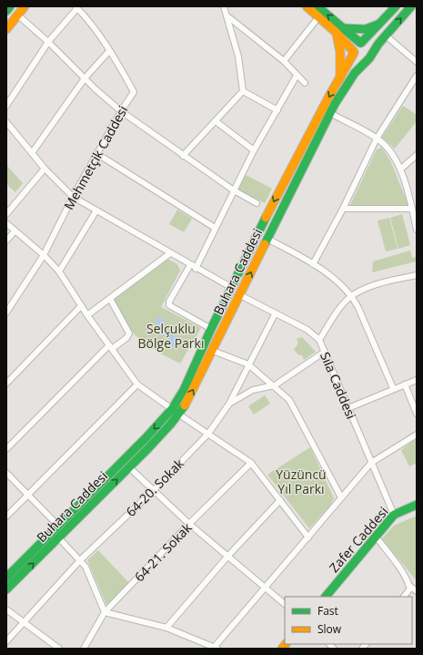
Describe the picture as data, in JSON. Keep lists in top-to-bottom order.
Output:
{
  "streets": {
    "main road": ["Buhara Caddesi", "Zafer Caddesi"],
    "street": [
      "Mehmetçik Caddesi",
      "Sıla Caddesi",
      "64-20. Sokak",
      "64-21. Sokak"
    ]
  },
  "crossings": [
    ["Buhara Caddesi", "Sıla Caddesi"],
    ["Sıla Caddesi", "64-20. Sokak"],
    ["Sıla Caddesi", "Zafer Caddesi"]
  ],
  "parks": ["Selçuklu Bölge Parkı", "Yüzüncü Yıl Parkı"],
  "legend": ["Fast", "Slow"]
}
